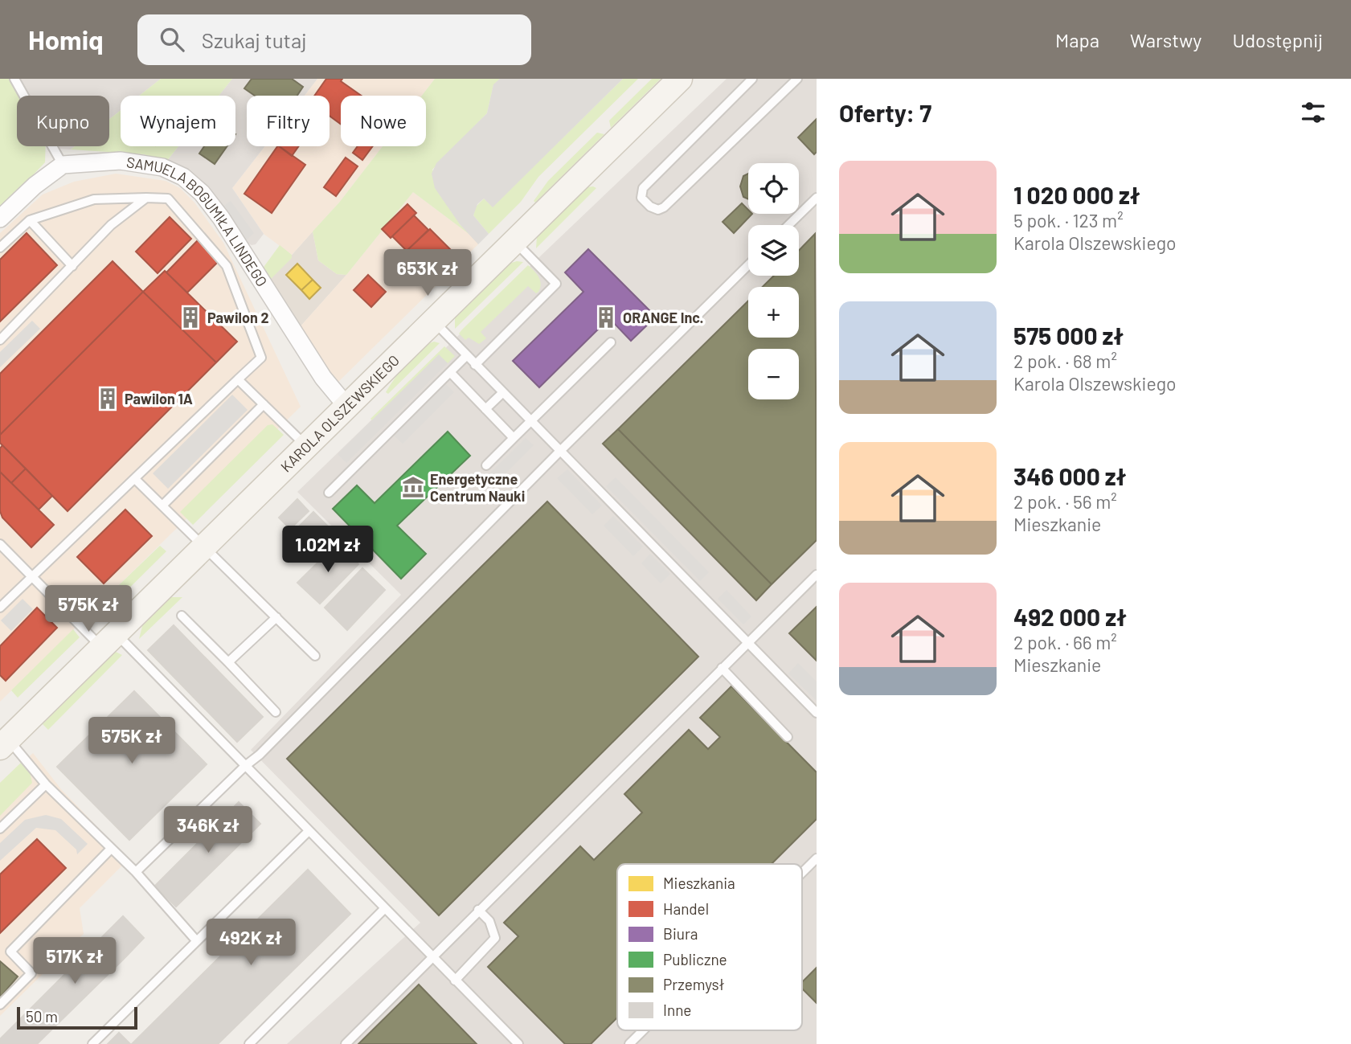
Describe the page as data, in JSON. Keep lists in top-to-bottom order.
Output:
{
  "streets": {
    "street": ["SAMUELA BOGUMIŁA LINDEGO", "KAROLA OLSZEWSKIEGO"]
  },
  "crossings": [
    ["SAMUELA BOGUMIŁA LINDEGO", "KAROLA OLSZEWSKIEGO"]
  ],
  "places": {
    "building": ["Pawilon 2", "ORANGE Inc.", "Pawilon 1A"],
    "museum": ["Energetyczne Centrum Nauki"]
  },
  "legend": [
    "Mieszkania",
    "Handel",
    "Biura",
    "Publiczne",
    "Przemysł",
    "Inne"
  ],
  "scale_bar": "50 m",
  "page": {
    "header": "Homiq",
    "search": "Szukaj tutaj",
    "nav": ["Mapa", "Warstwy", "Udostępnij"],
    "heading": "Oferty: 7",
    "chip": [
      "Kupno",
      "Wynajem",
      "Filtry",
      "Nowe"
    ],
    "list": [
      {
        "name": "1 020 000 zł",
        "note": "5 pok. · 123 m² · Karola Olszewskiego"
      },
      {
        "name": "575 000 zł",
        "note": "2 pok. · 68 m² · Karola Olszewskiego"
      },
      {
        "name": "346 000 zł",
        "note": "2 pok. · 56 m² · Mieszkanie"
      },
      {
        "name": "492 000 zł",
        "note": "2 pok. · 66 m² · Mieszkanie"
      }
    ],
    "map_buttons": ["+", "−"],
    "price": [
      "653K zł",
      "1.02M zł",
      "575K zł",
      "575K zł",
      "346K zł",
      "492K zł",
      "517K zł"
    ],
    "scale": "50 m"
  }
}
